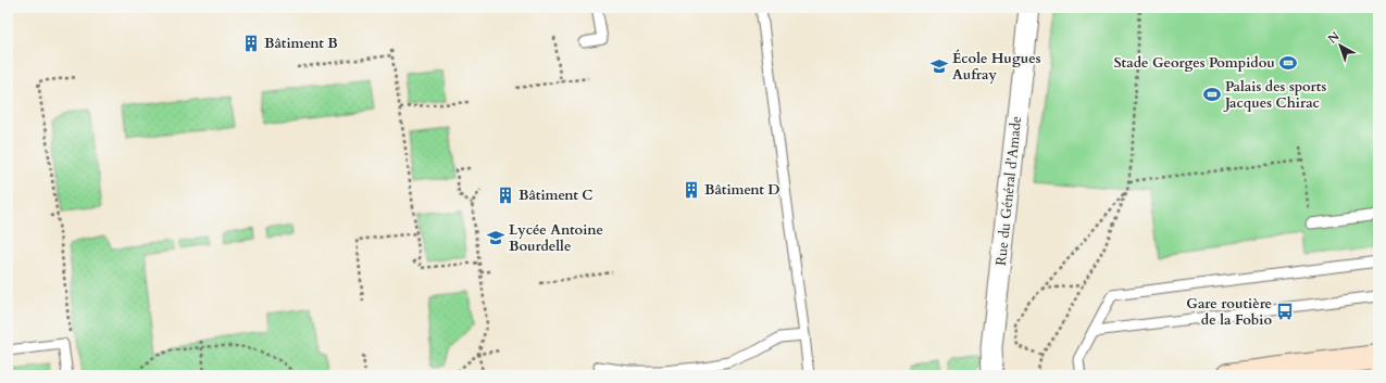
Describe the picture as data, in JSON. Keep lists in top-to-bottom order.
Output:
{
  "streets": {
    "street": ["Rue du Général d'Amade"]
  },
  "places": {
    "building": ["Bâtiment B", "Bâtiment D", "Bâtiment C"],
    "sports": ["Stade Georges Pompidou", "Palais des sports Jacques Chirac"],
    "school or university": ["École Hugues Aufray", "Lycée Antoine Bourdelle"],
    "bus stop": ["Gare routière de la Fobio"]
  },
  "north": "top left"
}
